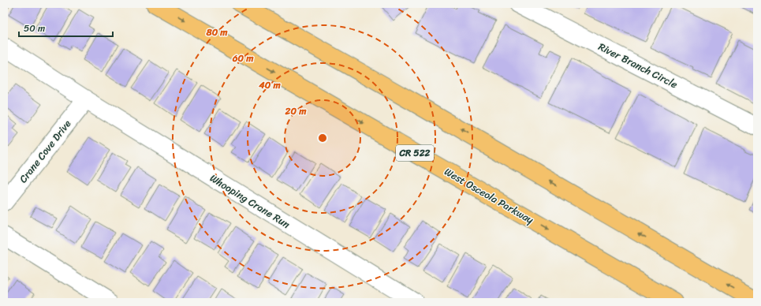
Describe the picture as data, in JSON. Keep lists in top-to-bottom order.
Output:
{
  "streets": {
    "main road": ["CR 522", "West Osceola Parkway"],
    "street": ["River Branch Circle", "Crane Cove Drive", "Whooping Crane Run"]
  },
  "crossings": [
    ["Crane Cove Drive", "Whooping Crane Run"]
  ],
  "scale_bar": "50 m",
  "rings": [
    "80 m",
    "60 m",
    "40 m",
    "20 m"
  ]
}
